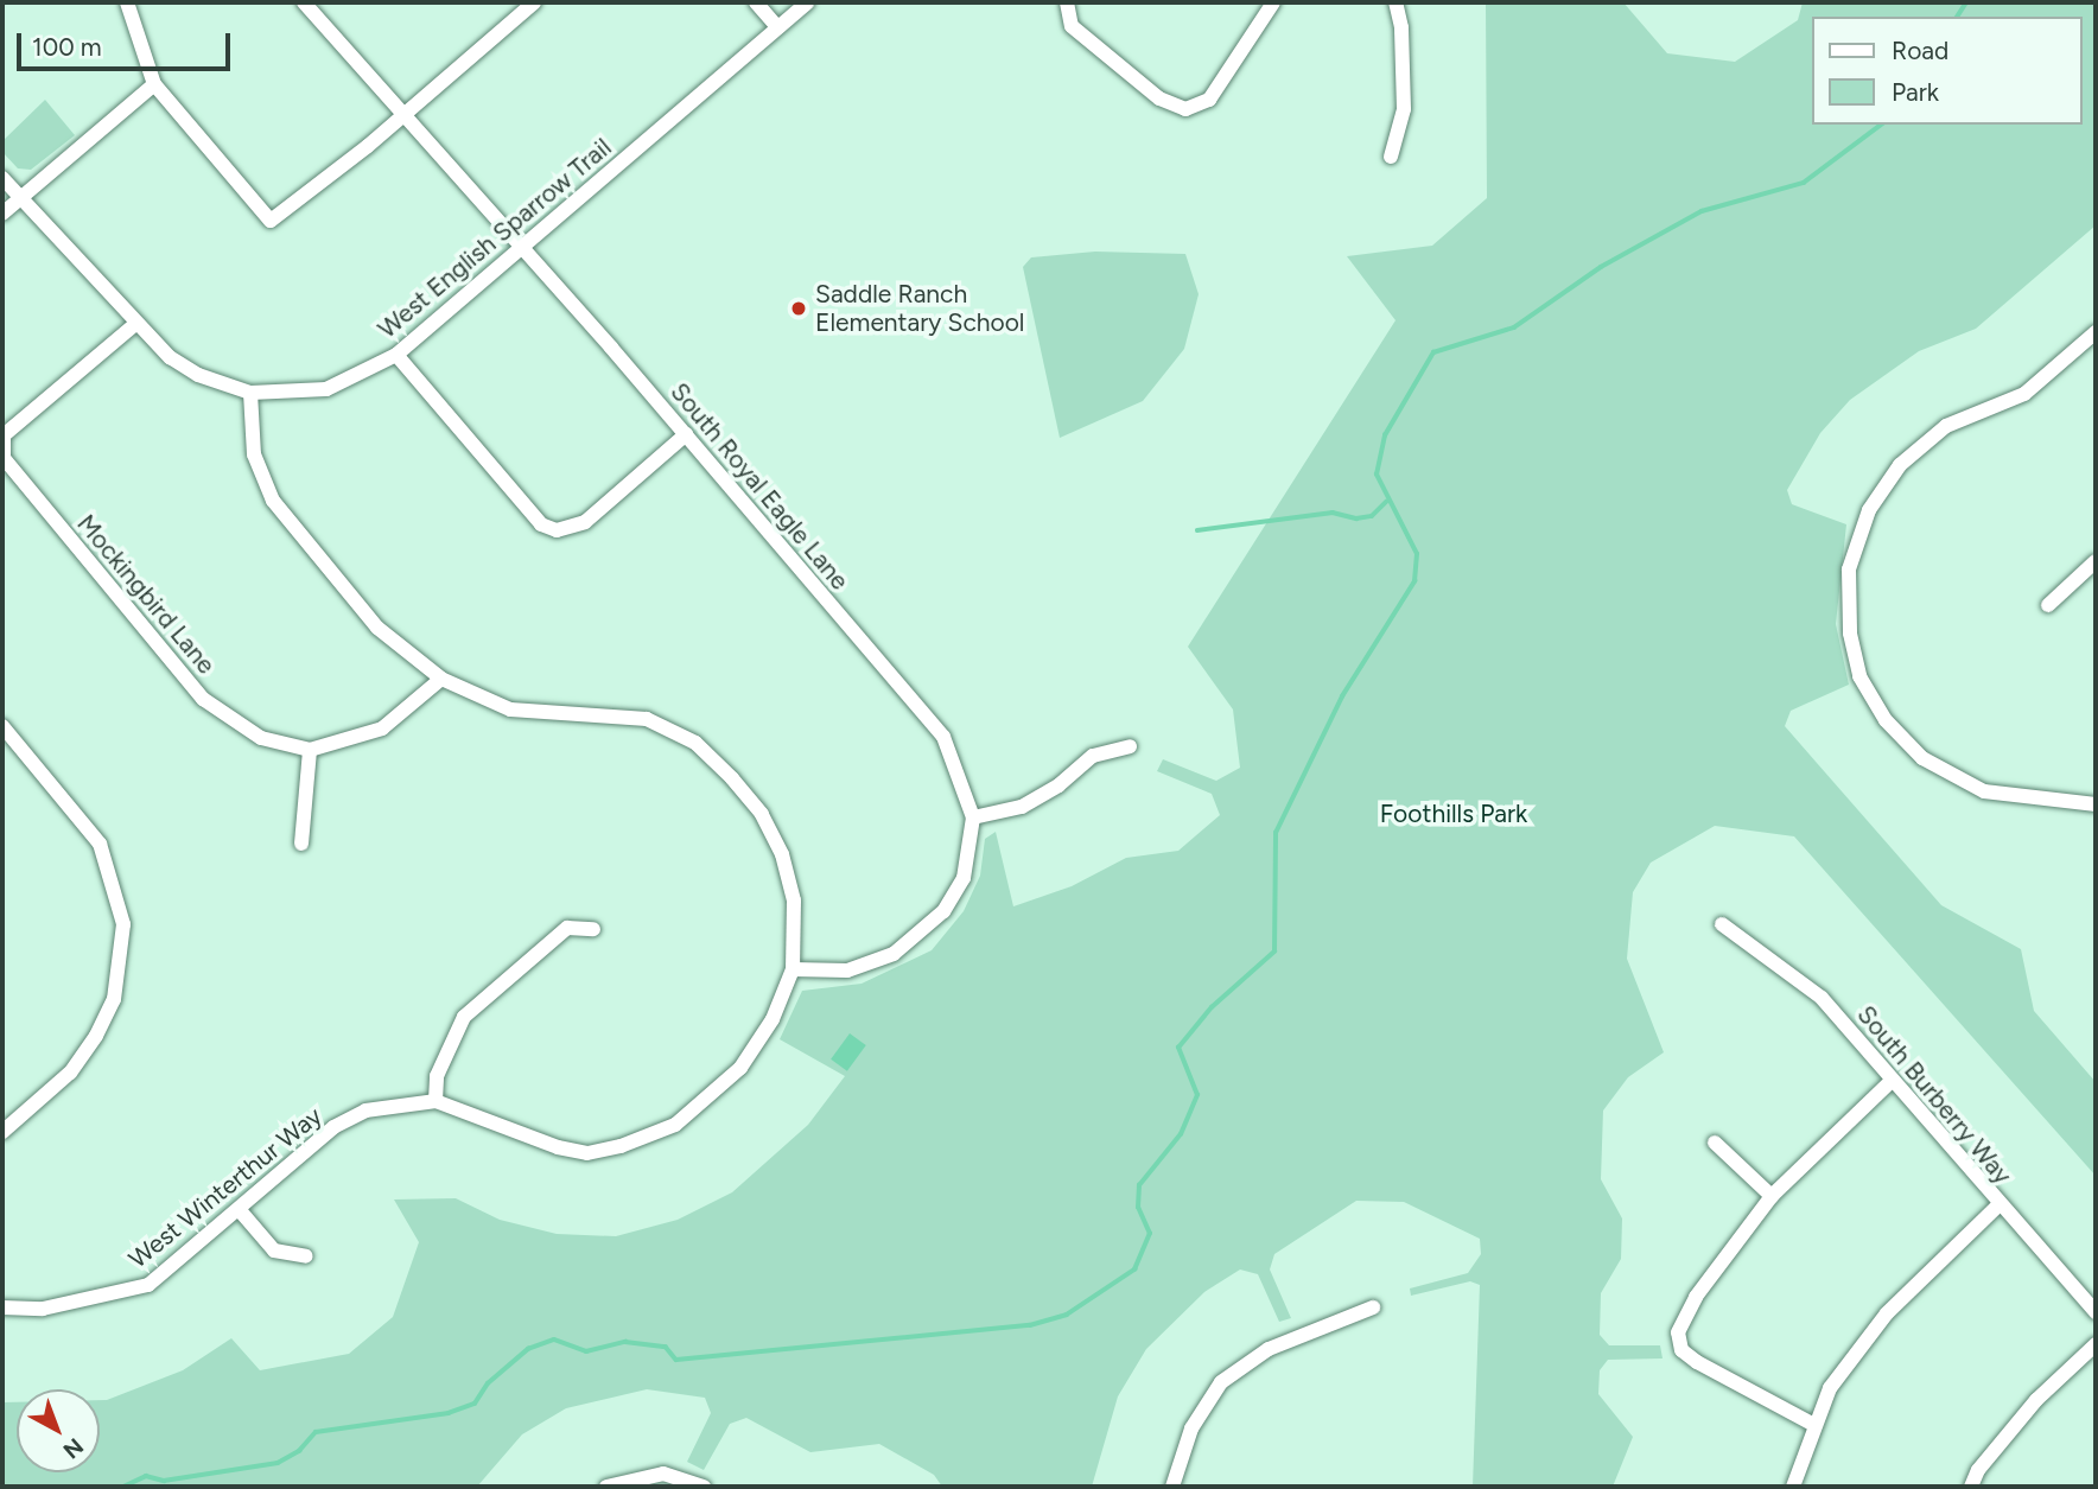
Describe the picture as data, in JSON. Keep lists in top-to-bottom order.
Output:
{
  "streets": {
    "street": [
      "West English Sparrow Trail",
      "South Royal Eagle Lane",
      "Mockingbird Lane",
      "South Burberry Way",
      "West Winterthur Way"
    ]
  },
  "crossings": [
    ["West English Sparrow Trail", "South Royal Eagle Lane"],
    ["West English Sparrow Trail", "Mockingbird Lane"],
    ["West English Sparrow Trail", "West Winterthur Way"],
    ["South Royal Eagle Lane", "West Winterthur Way"]
  ],
  "parks": ["Foothills Park"],
  "places": ["Saddle Ranch Elementary School"],
  "legend": ["Road", "Park"],
  "scale_bar": "100 m",
  "north": "bottom right"
}
